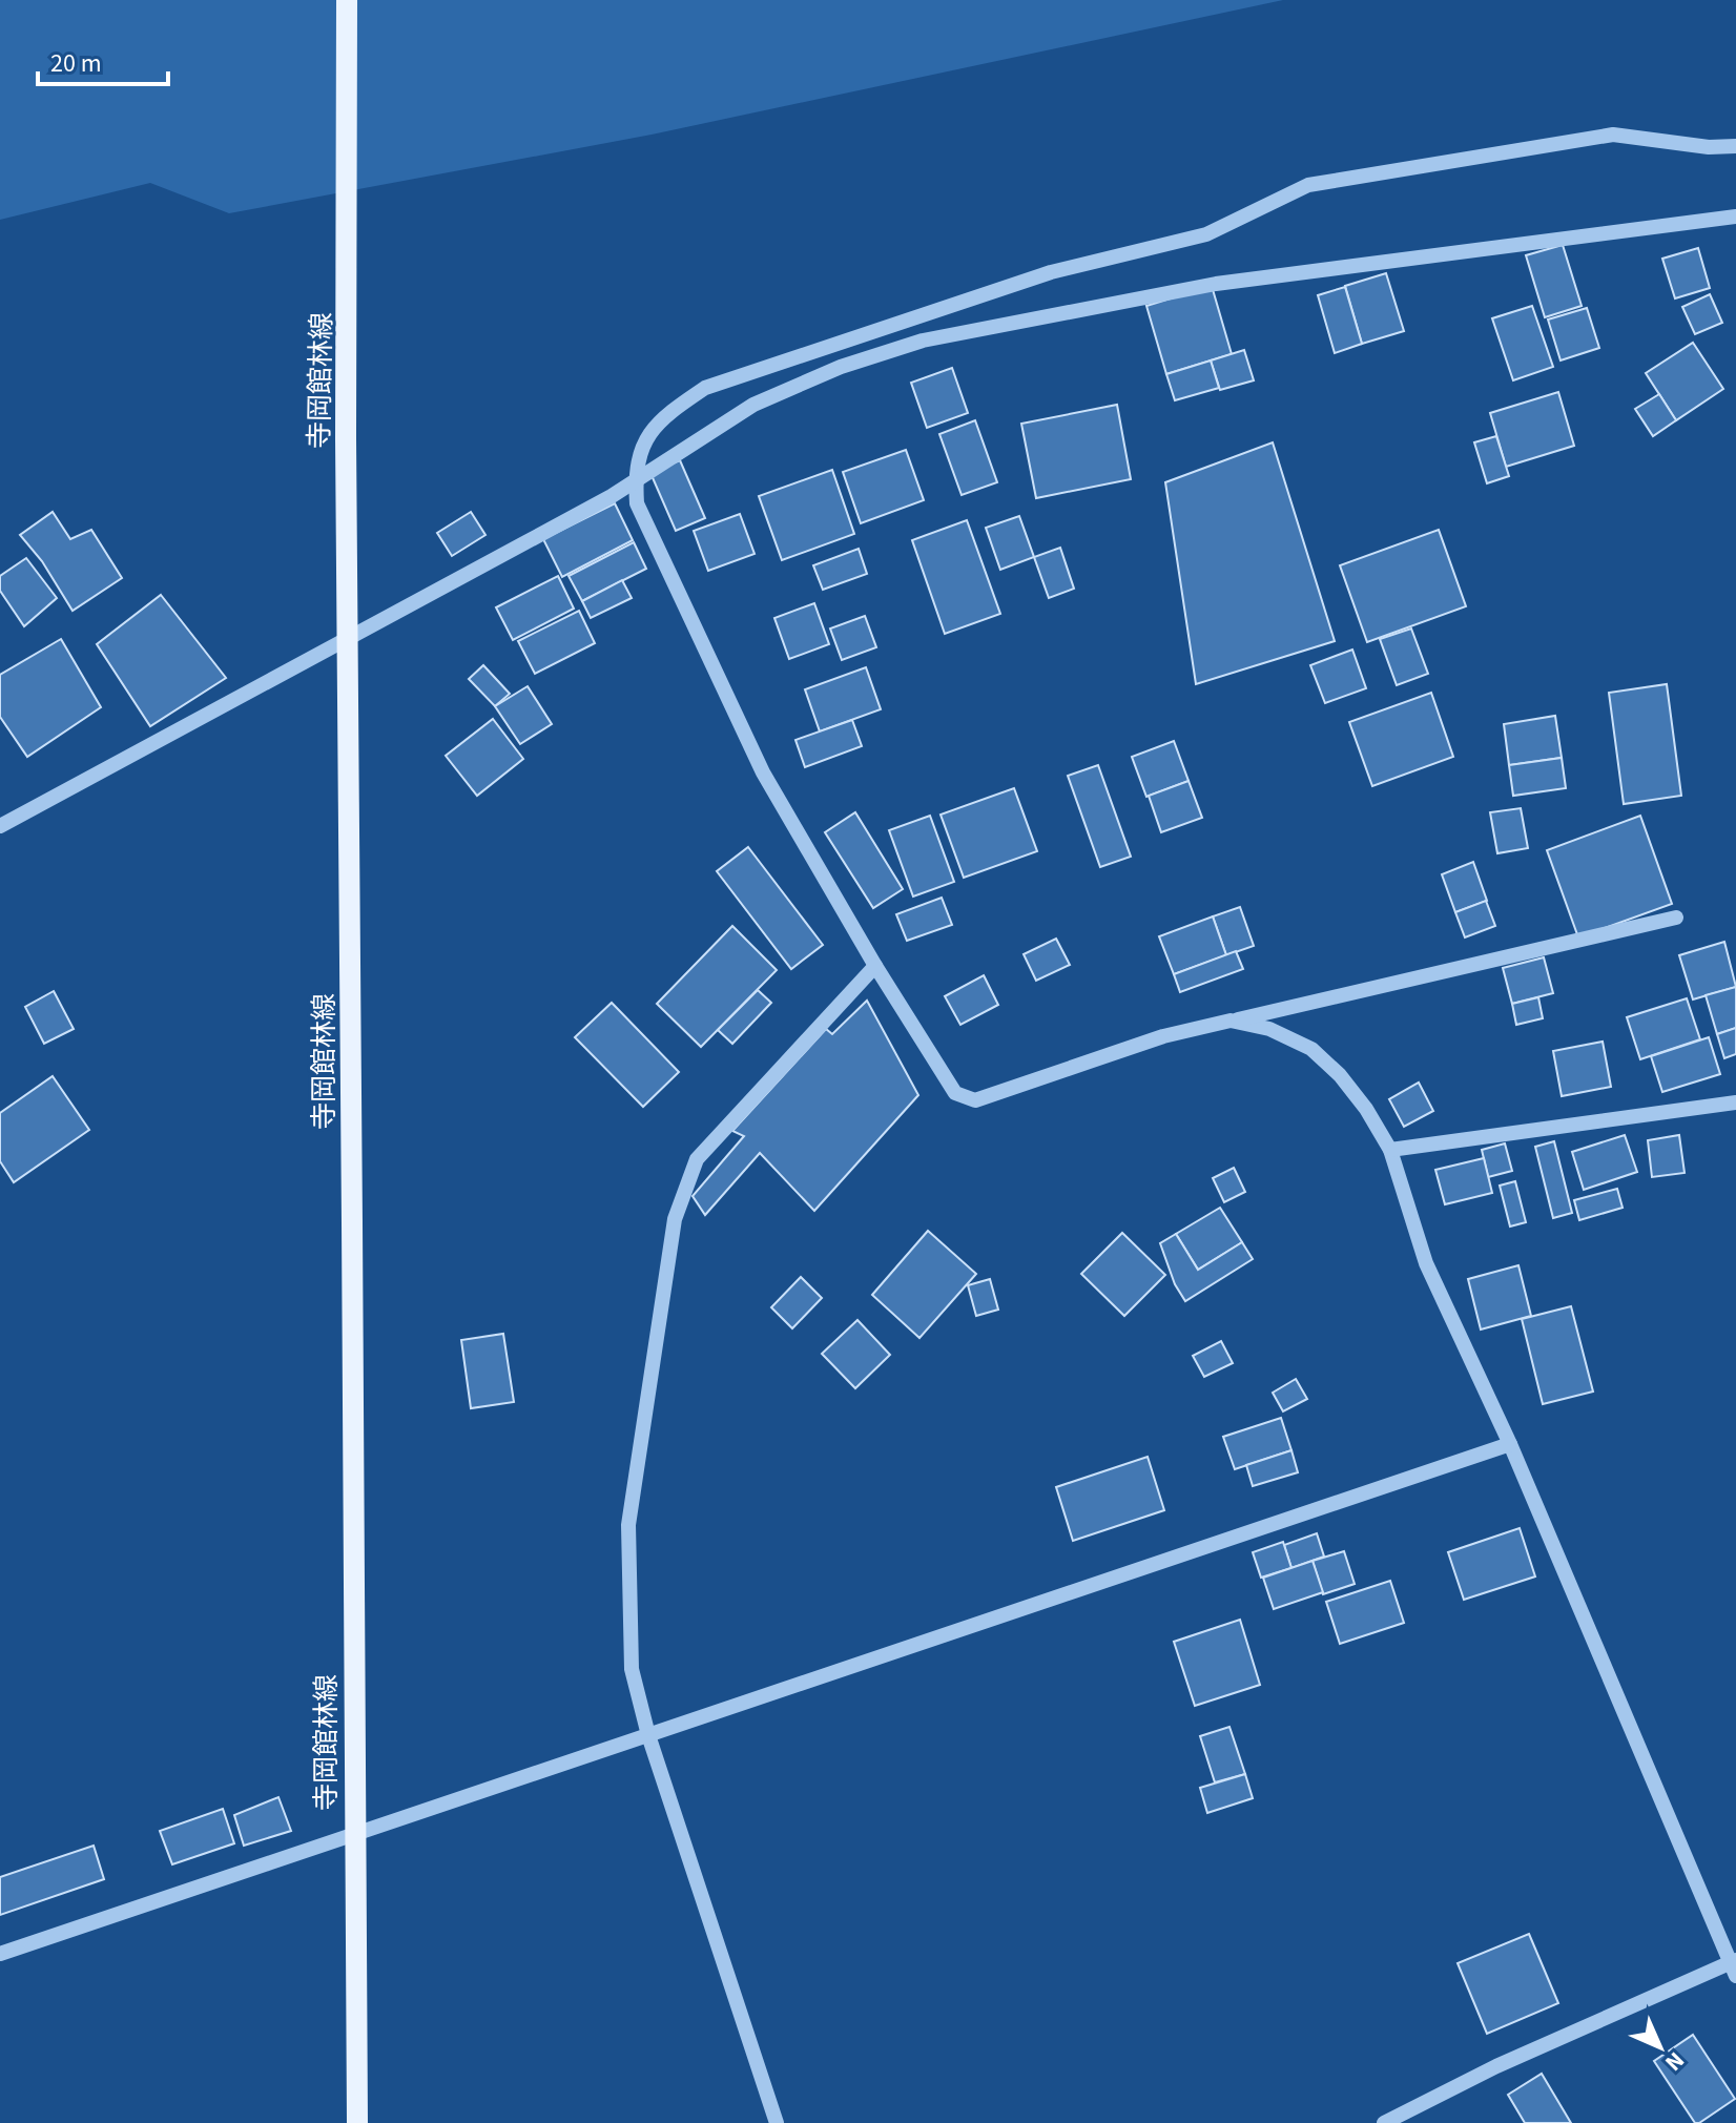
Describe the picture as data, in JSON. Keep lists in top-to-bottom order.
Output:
{
  "streets": {
    "main road": ["寺岡館林線"]
  },
  "scale_bar": "20 m",
  "north": "bottom right"
}
